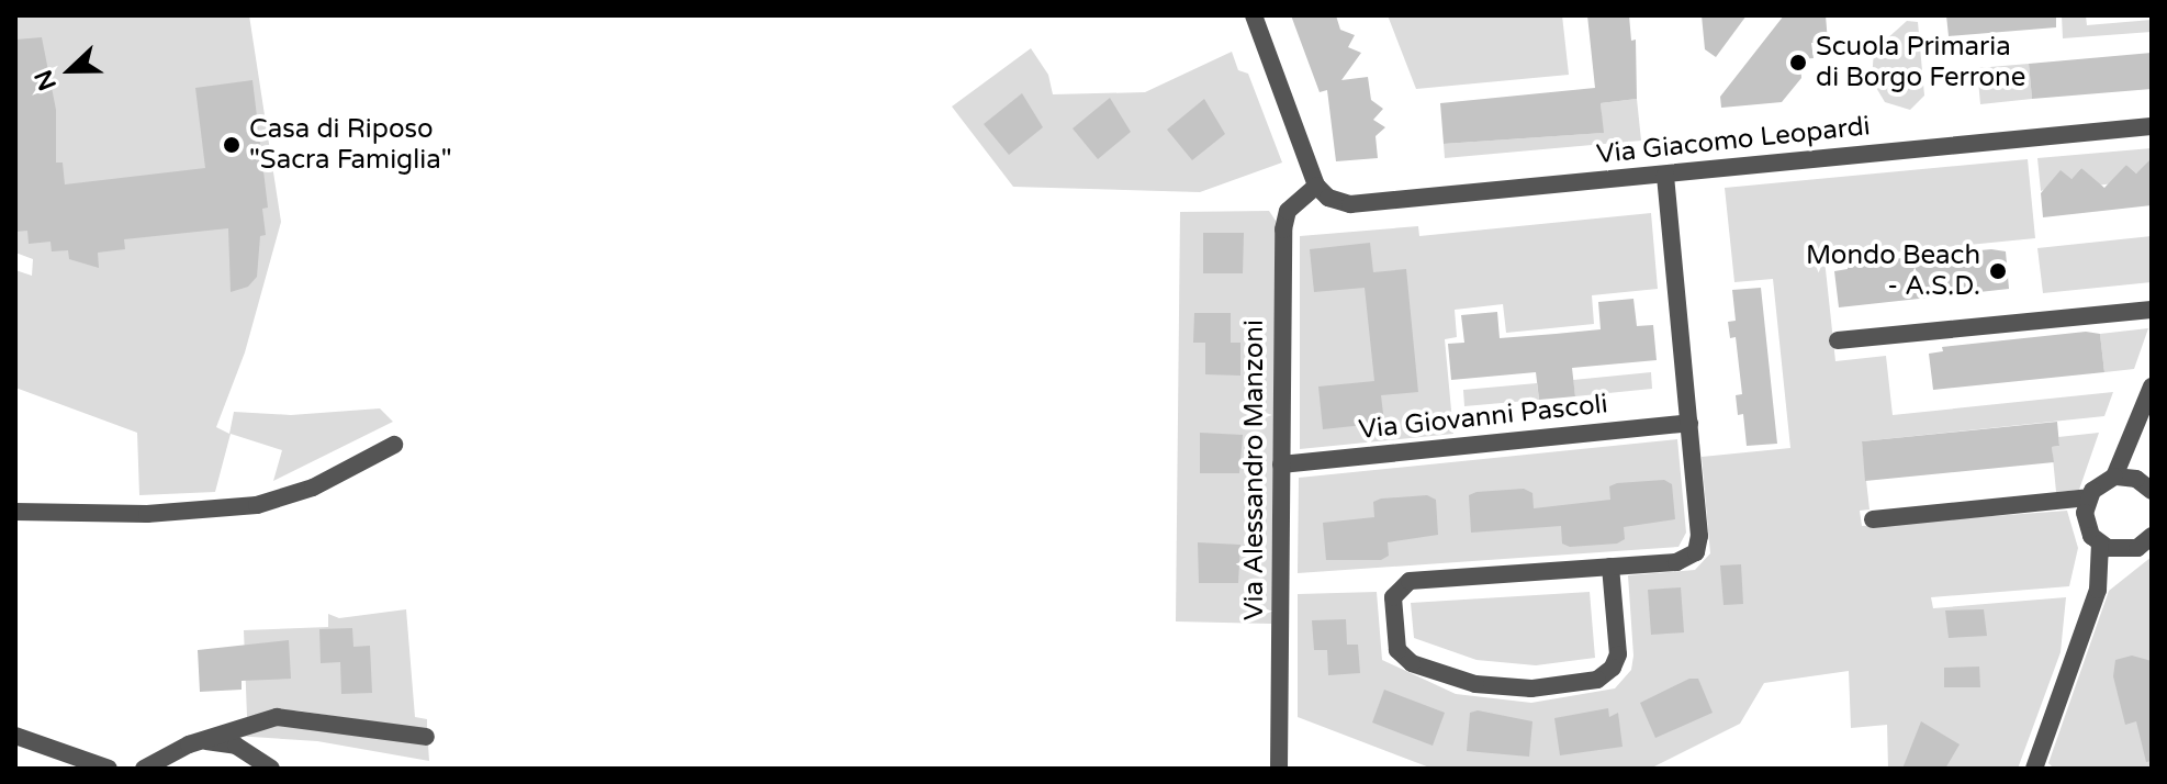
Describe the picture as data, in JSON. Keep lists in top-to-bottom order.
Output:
{
  "streets": {
    "street": ["Via Giacomo Leopardi", "Via Giovanni Pascoli", "Via Alessandro Manzoni"]
  },
  "crossings": [
    ["Via Giacomo Leopardi", "Via Alessandro Manzoni"],
    ["Via Giovanni Pascoli", "Via Alessandro Manzoni"]
  ],
  "places": ["Scuola Primaria di Borgo Ferrone", "Casa di Riposo \"Sacra Famiglia\"", "Mondo Beach - A.S.D."],
  "north": "left"
}
